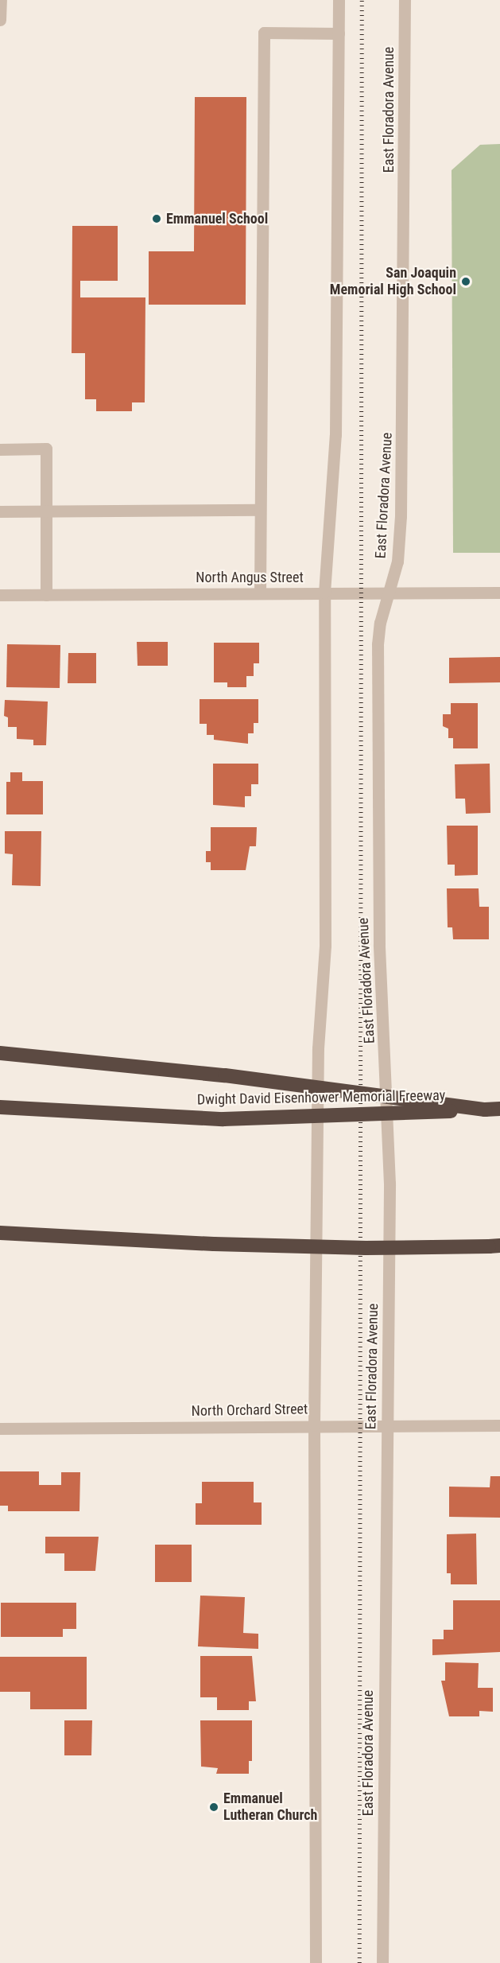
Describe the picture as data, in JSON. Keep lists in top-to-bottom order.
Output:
{
  "streets": {
    "highway": ["Dwight David Eisenhower Memorial Freeway"],
    "street": ["East Floradora Avenue", "North Angus Street", "North Orchard Street"]
  },
  "crossings": [
    ["East Floradora Avenue", "North Angus Street"],
    ["East Floradora Avenue", "North Orchard Street"]
  ],
  "places": ["Emmanuel School", "San Joaquin Memorial High School", "Emmanuel Lutheran Church"]
}
